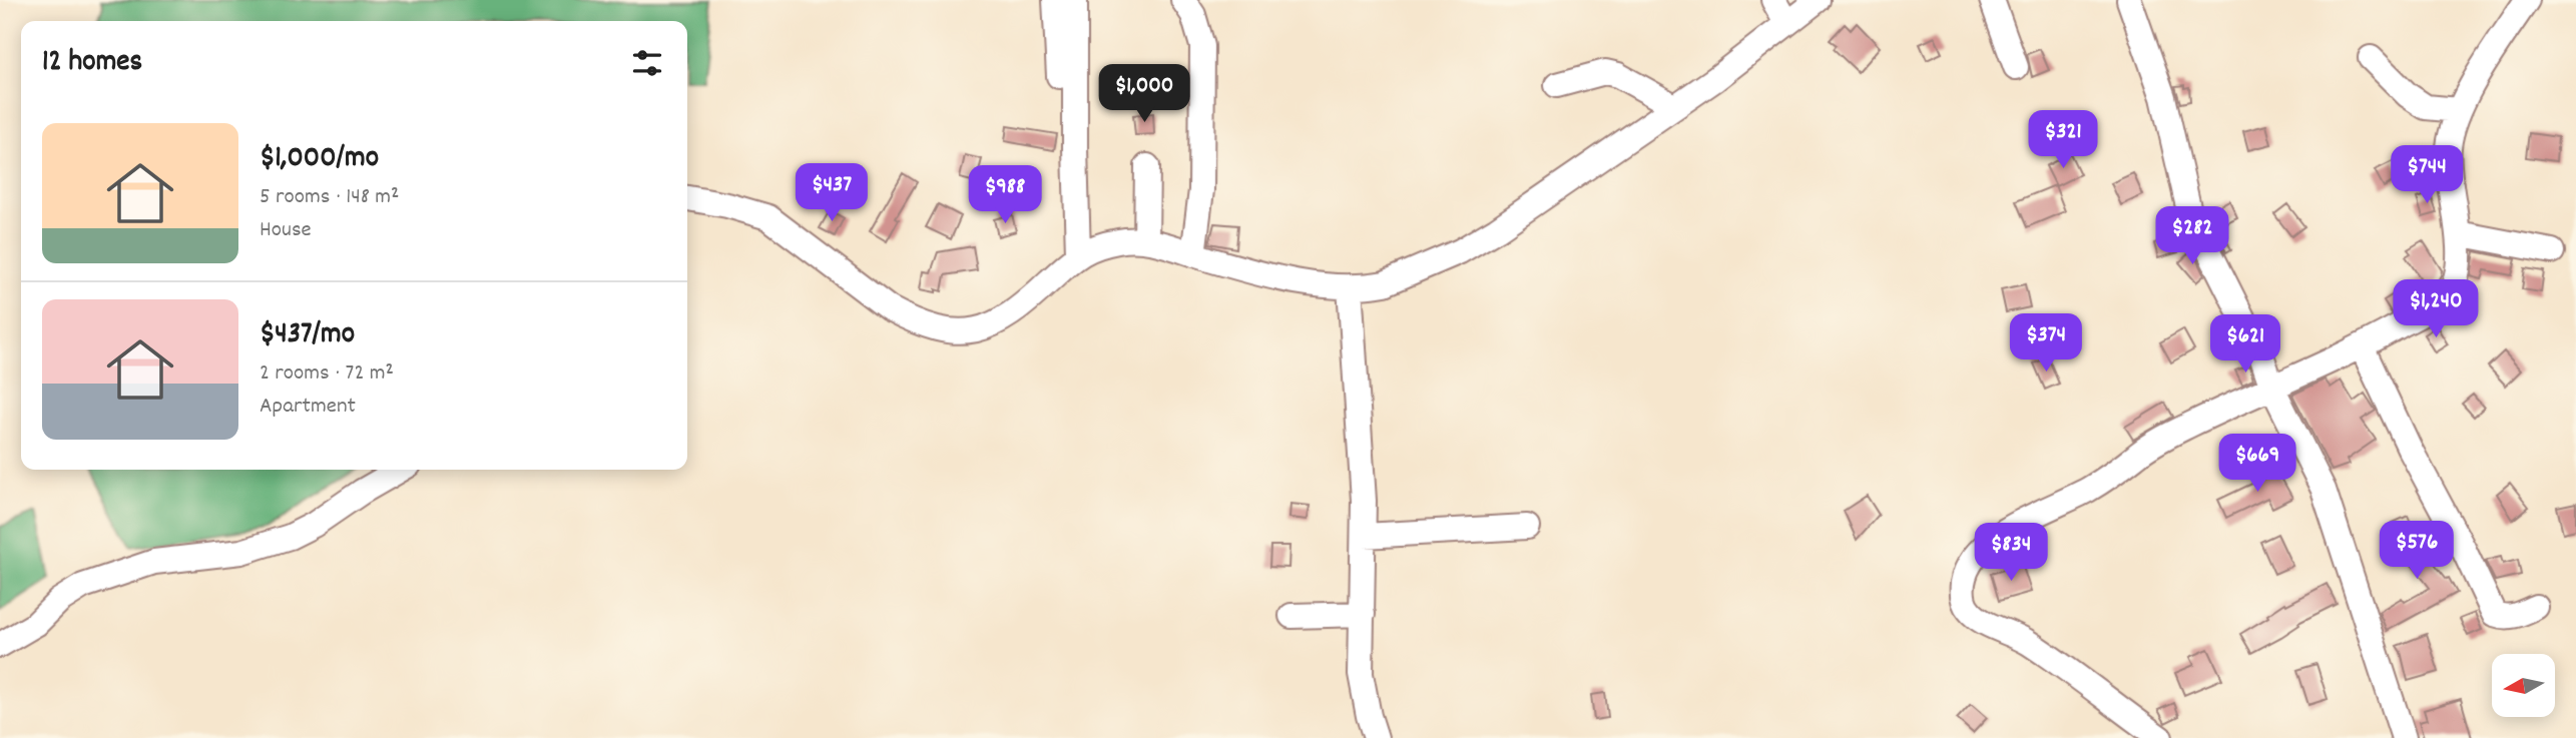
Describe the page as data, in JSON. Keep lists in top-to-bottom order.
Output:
{
  "north": "left",
  "page": {
    "heading": "12 homes",
    "price": [
      "$1,000",
      "$321",
      "$744",
      "$437",
      "$988",
      "$282",
      "$1,240",
      "$374",
      "$621",
      "$669",
      "$576",
      "$834"
    ],
    "list": [
      {
        "name": "$1,000/mo",
        "note": "5 rooms · 148 m² · House"
      },
      {
        "name": "$437/mo",
        "note": "2 rooms · 72 m² · Apartment"
      }
    ]
  }
}
